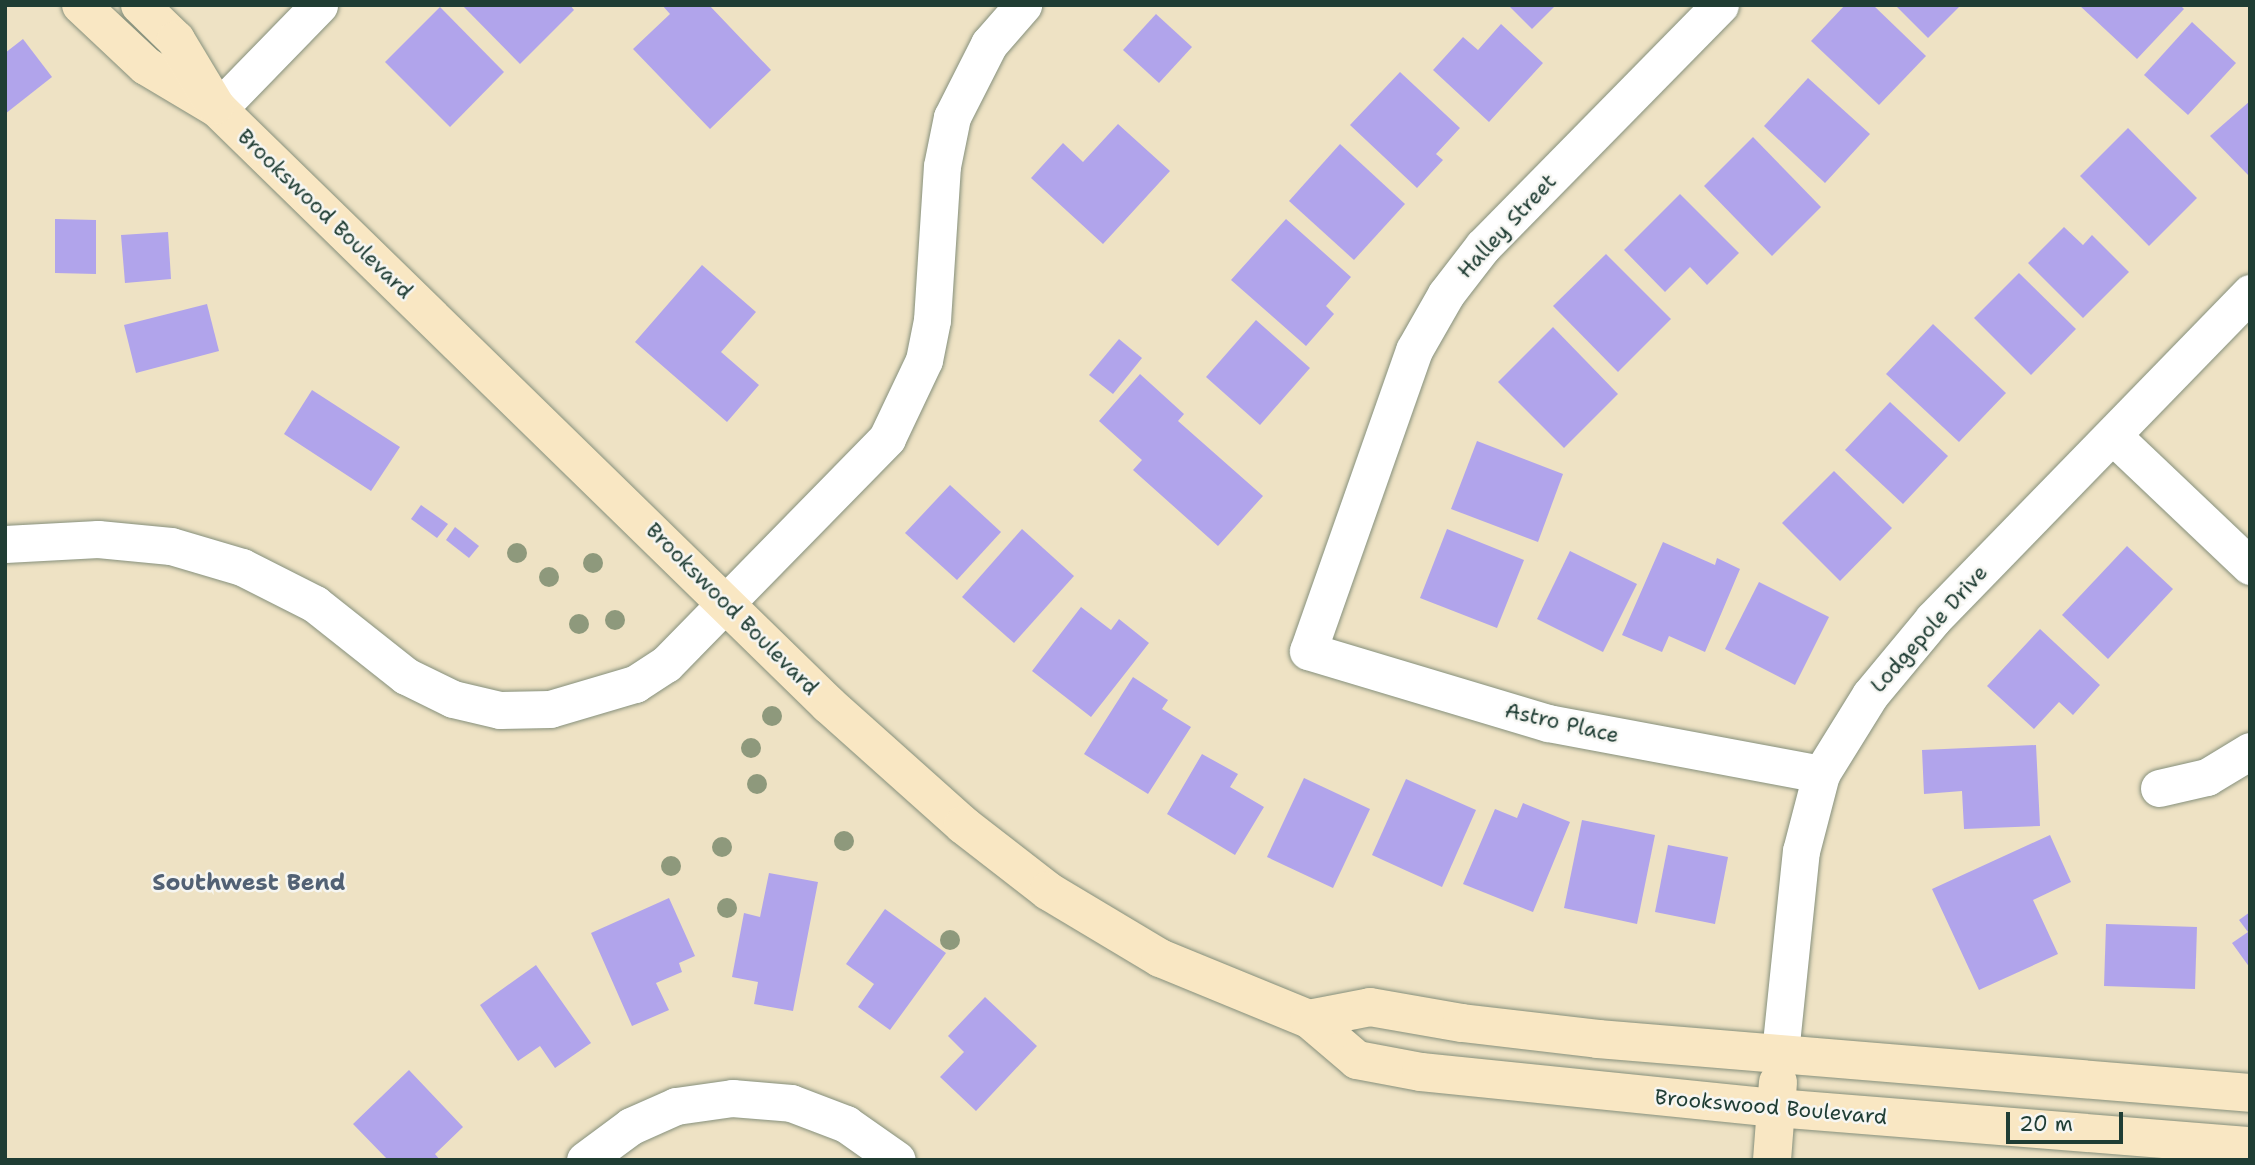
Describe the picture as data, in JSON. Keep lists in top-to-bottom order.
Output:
{
  "streets": {
    "main road": ["Brookswood Boulevard"],
    "street": ["Halley Street", "Lodgepole Drive", "Astro Place"]
  },
  "crossings": [
    ["Halley Street", "Astro Place"],
    ["Lodgepole Drive", "Astro Place"]
  ],
  "districts": ["Southwest Bend"],
  "scale_bar": "20 m"
}
